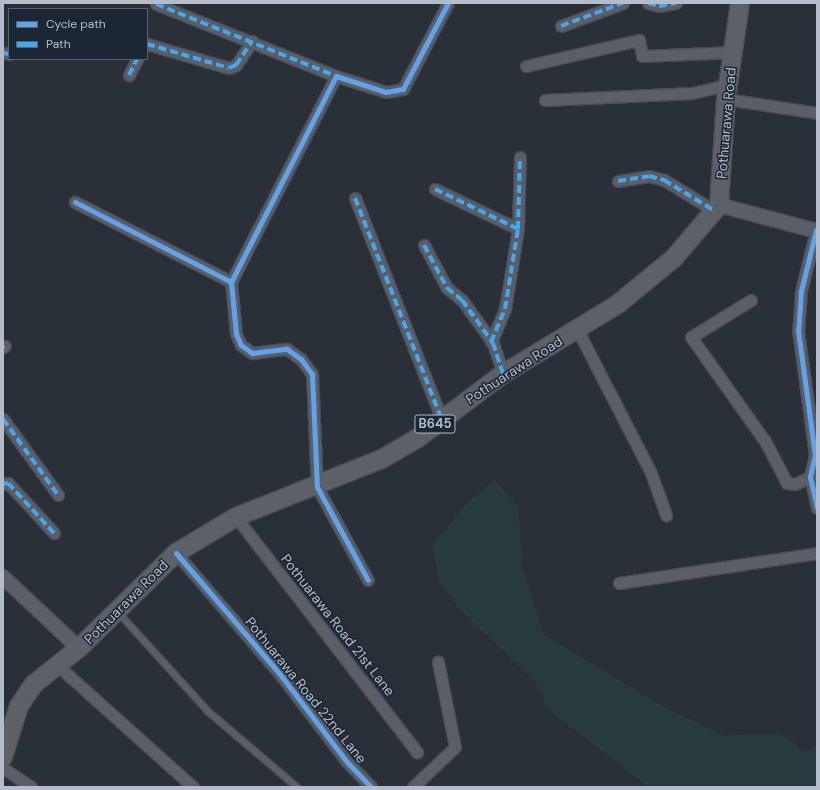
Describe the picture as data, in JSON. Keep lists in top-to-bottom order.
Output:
{
  "streets": {
    "main road": ["Pothuarawa Road", "B645"],
    "street": ["Pothuarawa Road 21st Lane", "Pothuarawa Road 22nd Lane"]
  },
  "crossings": [
    ["Pothuarawa Road", "Pothuarawa Road 21st Lane"],
    ["Pothuarawa Road", "Pothuarawa Road 22nd Lane"]
  ],
  "legend": ["Cycle path", "Path"]
}
